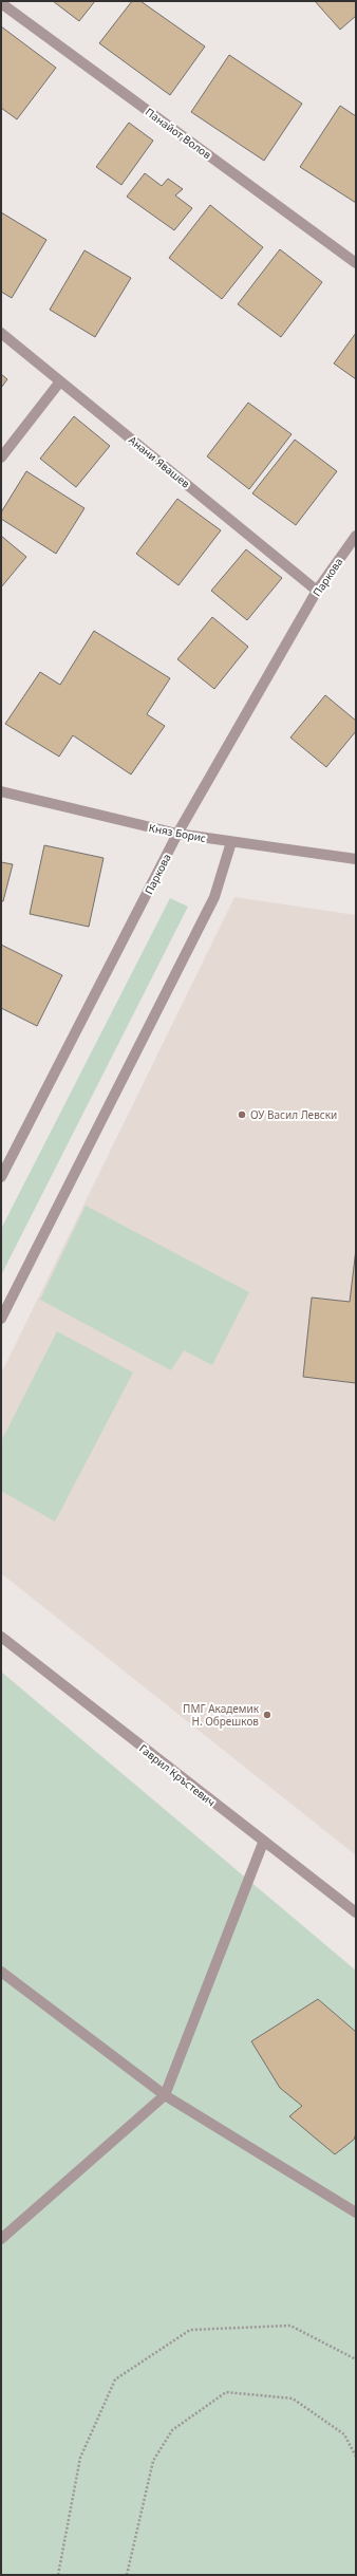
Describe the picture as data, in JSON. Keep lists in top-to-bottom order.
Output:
{
  "streets": {
    "street": [
      "Панайот Волов",
      "Анани Явашев",
      "Паркова",
      "Княз Борис",
      "Гаврил Кръстевич"
    ]
  },
  "crossings": [
    ["Анани Явашев", "Паркова"],
    ["Паркова", "Княз Борис"]
  ],
  "places": ["ОУ Васил Левски", "ПМГ Академик Н. Обрешков"]
}
